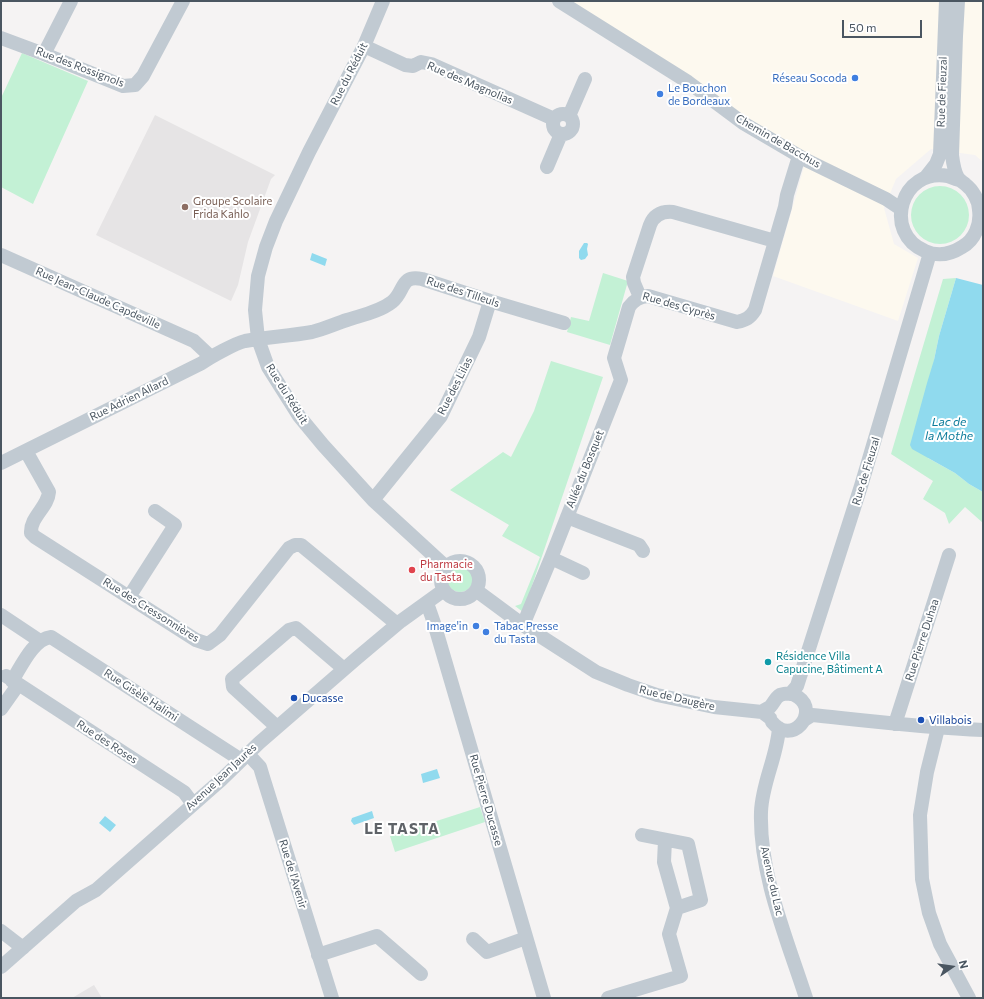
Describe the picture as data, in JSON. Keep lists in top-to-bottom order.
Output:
{
  "streets": {
    "street": [
      "Rue des Rossignols",
      "Rue du Réduit",
      "Rue des Magnolias",
      "Rue de Fieuzal",
      "Chemin de Bacchus",
      "Rue des Tilleuls",
      "Rue Jean-Claude Capdeville",
      "Rue des Cyprès",
      "Rue des Lilas",
      "Rue Adrien Allard",
      "Allée du Bosquet",
      "Rue des Cressonnières",
      "Rue Pierre Duhaa",
      "Rue Gisèle Halimi",
      "Rue de Daugère",
      "Rue des Roses",
      "Avenue Jean Jaurès",
      "Rue Pierre Ducasse",
      "Rue de l'Avenir",
      "Avenue du Lac"
    ]
  },
  "crossings": [
    ["Rue du Réduit", "Rue des Magnolias"],
    ["Rue du Réduit", "Rue des Tilleuls"],
    ["Rue du Réduit", "Rue des Lilas"],
    ["Rue du Réduit", "Rue Adrien Allard"],
    ["Rue du Réduit", "Rue de Daugère"],
    ["Rue du Réduit", "Avenue Jean Jaurès"],
    ["Rue de Fieuzal", "Chemin de Bacchus"],
    ["Chemin de Bacchus", "Rue des Cyprès"],
    ["Rue des Tilleuls", "Rue des Lilas"],
    ["Rue des Tilleuls", "Rue Adrien Allard"],
    ["Rue Jean-Claude Capdeville", "Rue Adrien Allard"],
    ["Rue des Cyprès", "Allée du Bosquet"],
    ["Rue Adrien Allard", "Rue des Cressonnières"],
    ["Allée du Bosquet", "Rue de Daugère"],
    ["Rue des Cressonnières", "Avenue Jean Jaurès"],
    ["Rue Gisèle Halimi", "Avenue Jean Jaurès"],
    ["Rue Gisèle Halimi", "Rue de l'Avenir"],
    ["Rue de Daugère", "Avenue Jean Jaurès"],
    ["Rue de Daugère", "Avenue du Lac"],
    ["Rue des Roses", "Avenue Jean Jaurès"],
    ["Avenue Jean Jaurès", "Rue Pierre Ducasse"],
    ["Avenue Jean Jaurès", "Rue de l'Avenir"]
  ],
  "districts": ["LE TASTA"],
  "water": ["Lac de la Mothe"],
  "places": [
    "Réseau Socoda",
    "Le Bouchon de Bordeaux",
    "Groupe Scolaire Frida Kahlo",
    "Pharmacie du Tasta",
    "Image'in",
    "Tabac Presse du Tasta",
    "Résidence Villa Capucine, Bâtiment A",
    "Ducasse",
    "Villabois"
  ],
  "scale_bar": "50 m",
  "north": "right"
}
